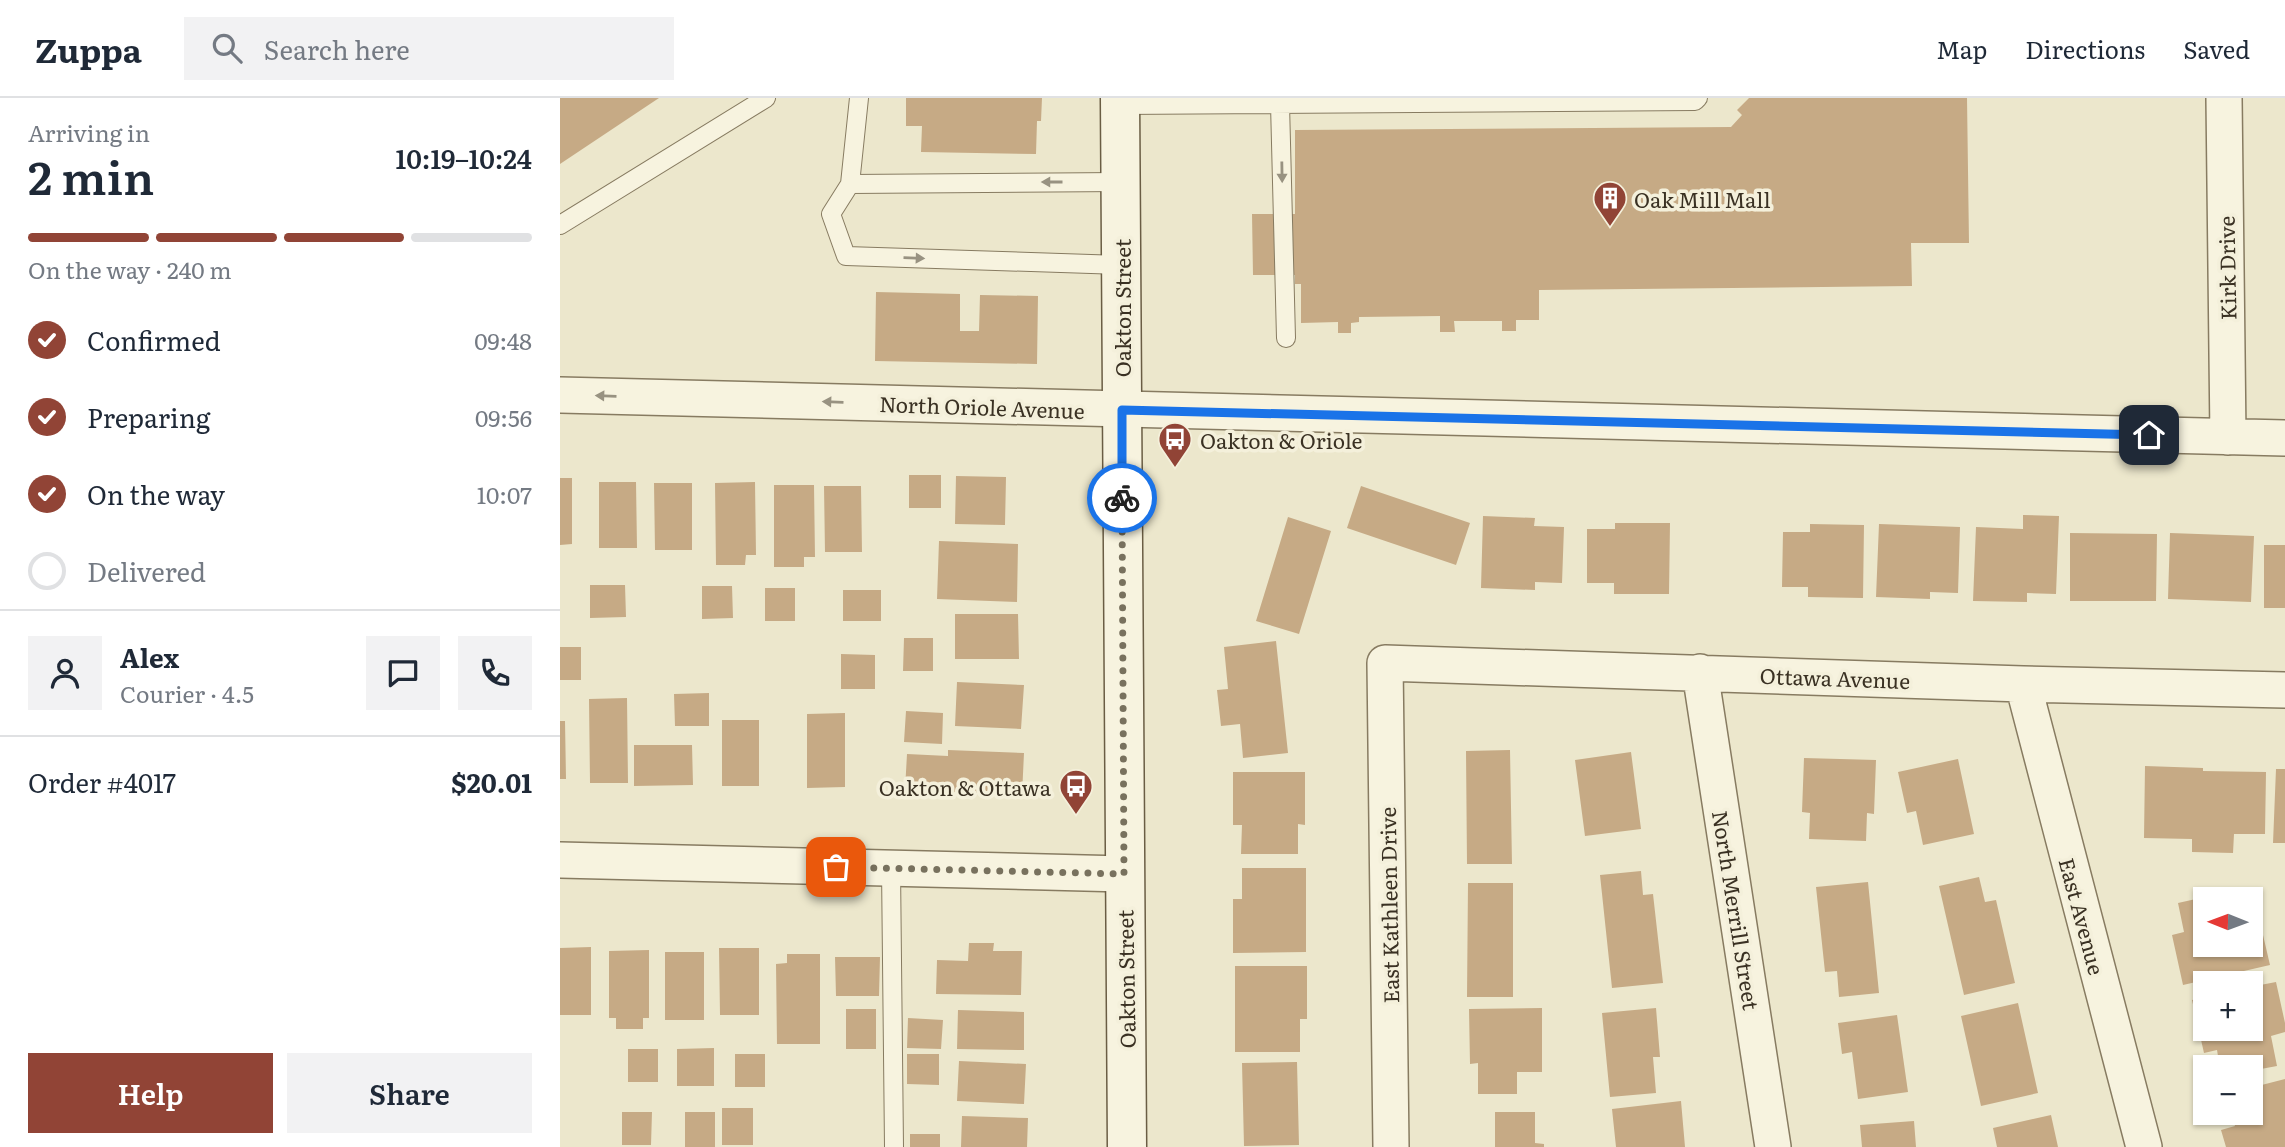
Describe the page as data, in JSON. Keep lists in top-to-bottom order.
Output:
{
  "streets": {
    "main road": ["Oakton Street"],
    "street": [
      "Kirk Drive",
      "North Oriole Avenue",
      "Ottawa Avenue",
      "East Kathleen Drive",
      "North Merrill Street",
      "East Avenue"
    ]
  },
  "crossings": [
    ["Kirk Drive", "North Oriole Avenue"],
    ["Oakton Street", "North Oriole Avenue"],
    ["Ottawa Avenue", "East Kathleen Drive"],
    ["Ottawa Avenue", "North Merrill Street"],
    ["Ottawa Avenue", "East Avenue"]
  ],
  "places": {
    "building": ["Oak Mill Mall"],
    "bus stop": ["Oakton & Oriole", "Oakton & Ottawa"]
  },
  "north": "left",
  "page": {
    "header": "Zuppa",
    "search": "Search here",
    "nav": ["Map", "Directions", "Saved"],
    "heading": ["2 min", "Arriving in", "10:19–10:24"],
    "panel": [
      "Alex",
      "Courier · 4.5",
      "Order #4017",
      "$20.01"
    ],
    "bar": "On the way · 240 m",
    "list": [
      ["Confirmed", "09:48"],
      ["Preparing", "09:56"],
      ["On the way", "10:07"],
      "Delivered"
    ],
    "map_buttons": ["+", "−"],
    "buttons": ["Help", "Share"]
  }
}
